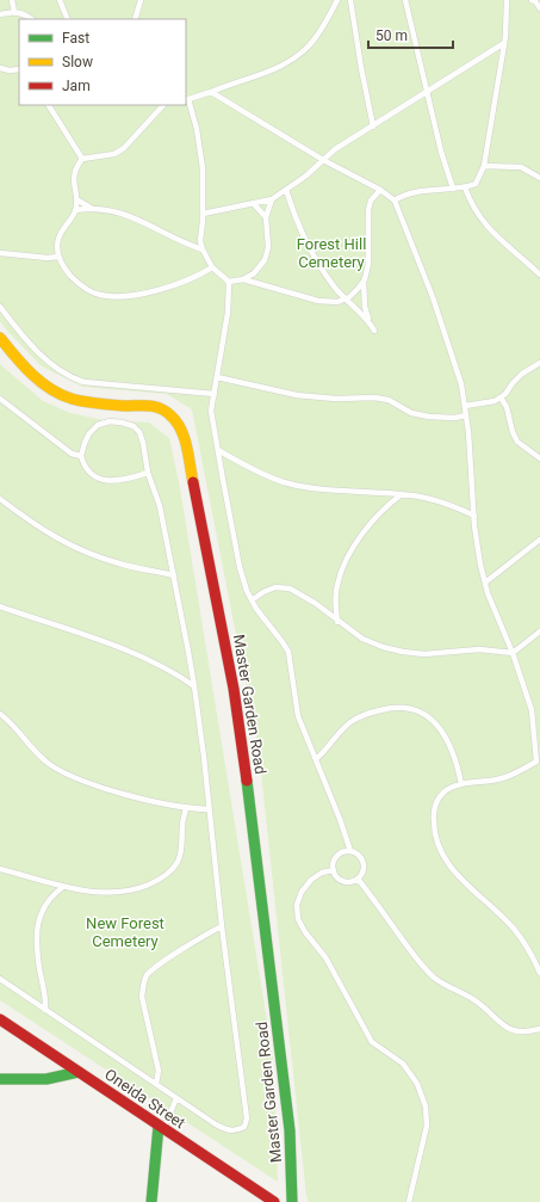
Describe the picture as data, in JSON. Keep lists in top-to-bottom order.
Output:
{
  "streets": {
    "street": ["Master Garden Road", "Oneida Street"]
  },
  "parks": ["Forest Hill Cemetery", "New Forest Cemetery"],
  "legend": ["Fast", "Slow", "Jam"],
  "scale_bar": "50 m"
}
